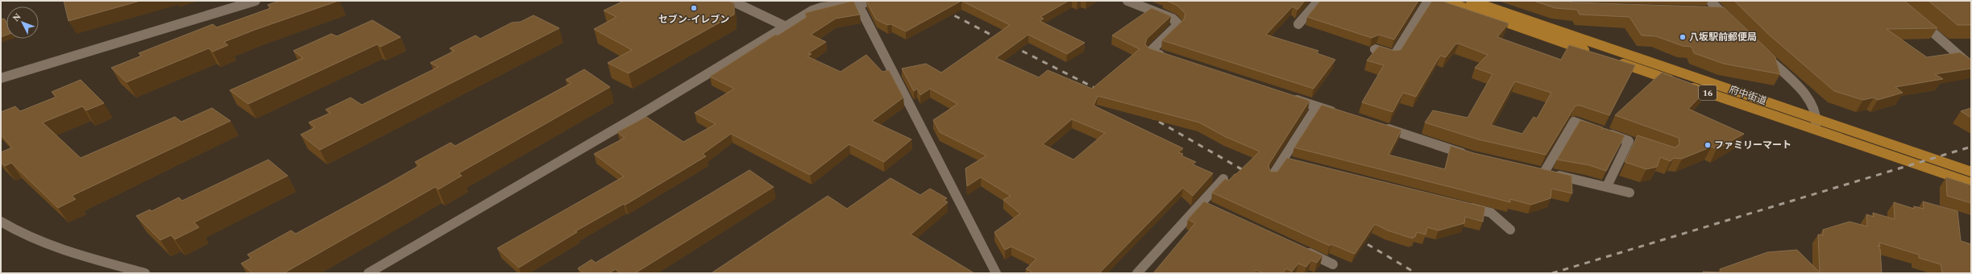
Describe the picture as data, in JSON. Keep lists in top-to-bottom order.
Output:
{
  "streets": {
    "main road": ["16", "府中街道"]
  },
  "places": ["セブン-イレブン", "八坂駅前郵便局", "ファミリーマート"],
  "north": "top left"
}
